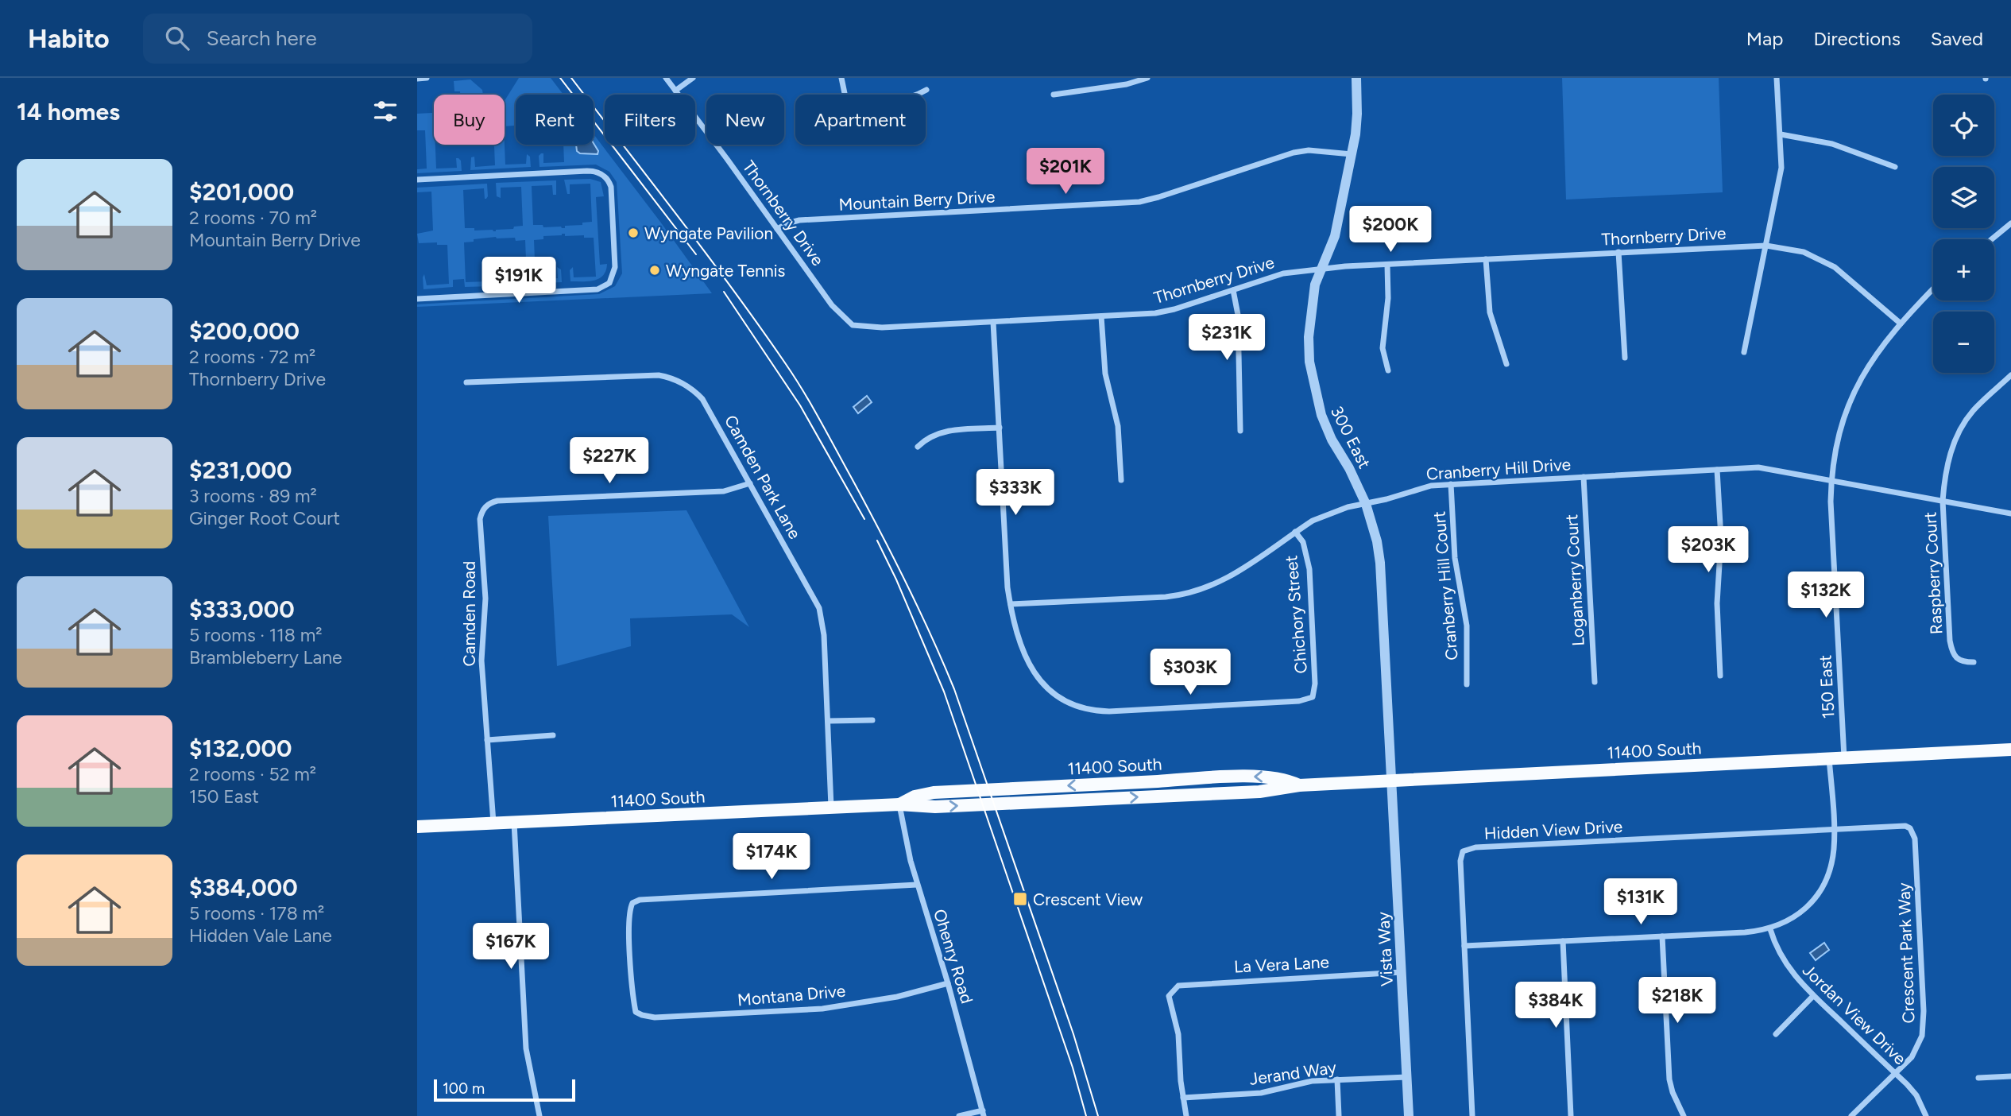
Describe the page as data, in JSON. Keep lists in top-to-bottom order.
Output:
{
  "streets": {
    "main road": ["11400 South"],
    "street": [
      "Mountain Berry Drive",
      "Thornberry Drive",
      "300 East",
      "Cranberry Hill Drive",
      "Camden Park Lane",
      "Raspberry Court",
      "Loganberry Court",
      "Cranberry Hill Court",
      "Camden Road",
      "Chichory Street",
      "150 East",
      "Hidden View Drive",
      "Vista Way",
      "Crescent Park Way",
      "Ohenry Road",
      "La Vera Lane",
      "Montana Drive",
      "Jordan View Drive",
      "Jerand Way"
    ]
  },
  "crossings": [
    ["Mountain Berry Drive", "Thornberry Drive"],
    ["Mountain Berry Drive", "300 East"],
    ["Thornberry Drive", "300 East"],
    ["Thornberry Drive", "150 East"],
    ["300 East", "Cranberry Hill Drive"],
    ["300 East", "11400 South"],
    ["300 East", "Vista Way"],
    ["Cranberry Hill Drive", "Raspberry Court"],
    ["Cranberry Hill Drive", "Loganberry Court"],
    ["Cranberry Hill Drive", "Cranberry Hill Court"],
    ["Cranberry Hill Drive", "Chichory Street"],
    ["Cranberry Hill Drive", "150 East"],
    ["Camden Park Lane", "Camden Road"],
    ["Camden Park Lane", "11400 South"],
    ["Camden Road", "11400 South"],
    ["150 East", "11400 South"],
    ["11400 South", "Vista Way"],
    ["11400 South", "Ohenry Road"],
    ["Hidden View Drive", "Crescent Park Way"],
    ["Vista Way", "La Vera Lane"],
    ["Vista Way", "Jerand Way"],
    ["Crescent Park Way", "Jordan View Drive"],
    ["Ohenry Road", "Montana Drive"],
    ["La Vera Lane", "Jerand Way"]
  ],
  "places": {
    "other": ["Wyngate Pavilion", "Wyngate Tennis"],
    "transit": ["Crescent View"]
  },
  "scale_bar": "100 m",
  "page": {
    "header": "Habito",
    "search": "Search here",
    "nav": ["Map", "Directions", "Saved"],
    "heading": "14 homes",
    "map_buttons": ["+", "−"],
    "chip": [
      "Buy",
      "Rent",
      "Filters",
      "New",
      "Apartment"
    ],
    "list": [
      {
        "name": "$201,000",
        "note": "2 rooms · 70 m² · Mountain Berry Drive"
      },
      {
        "name": "$200,000",
        "note": "2 rooms · 72 m² · Thornberry Drive"
      },
      {
        "name": "$231,000",
        "note": "3 rooms · 89 m² · Ginger Root Court"
      },
      {
        "name": "$333,000",
        "note": "5 rooms · 118 m² · Brambleberry Lane"
      },
      {
        "name": "$132,000",
        "note": "2 rooms · 52 m² · 150 East"
      },
      {
        "name": "$384,000",
        "note": "5 rooms · 178 m² · Hidden Vale Lane"
      }
    ],
    "price": [
      "$201K",
      "$200K",
      "$191K",
      "$231K",
      "$227K",
      "$333K",
      "$203K",
      "$132K",
      "$303K",
      "$174K",
      "$131K",
      "$167K",
      "$218K",
      "$384K"
    ],
    "scale": "100 m"
  }
}
